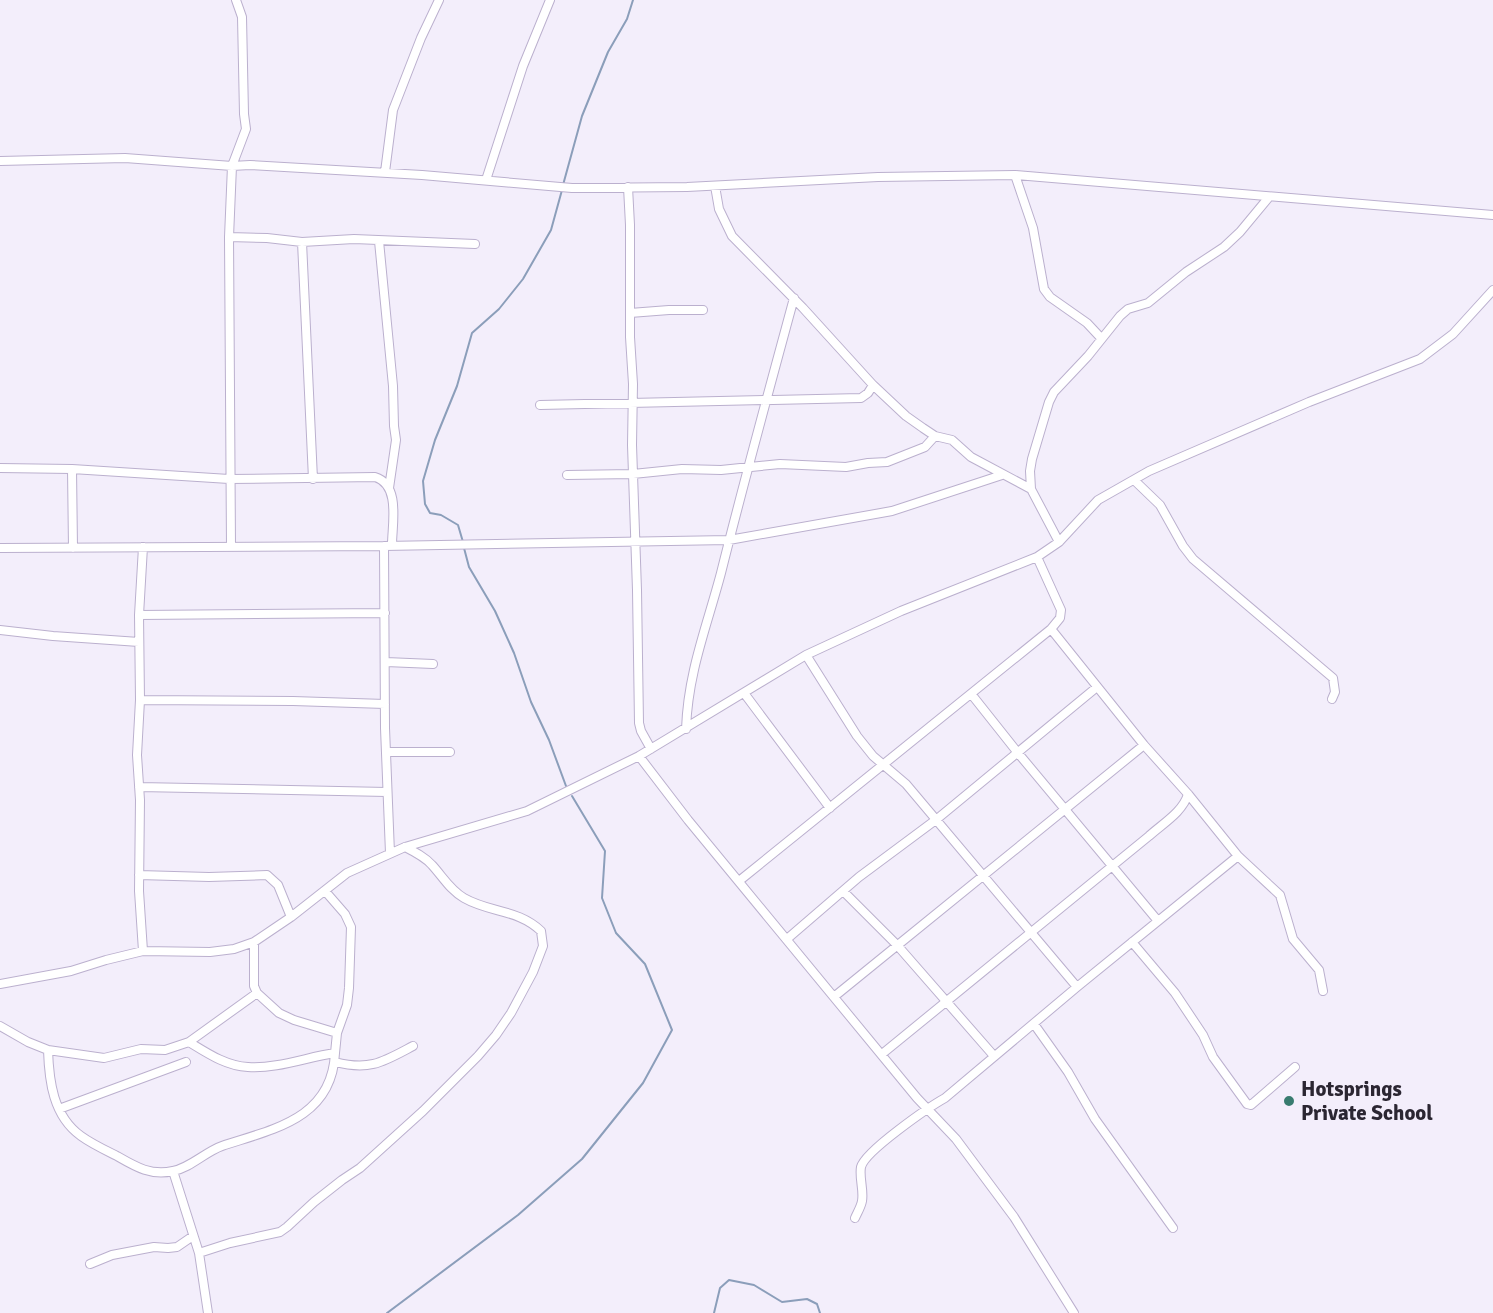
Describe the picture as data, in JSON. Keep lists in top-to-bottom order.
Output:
{
  "places": ["Hotsprings Private School"]
}
